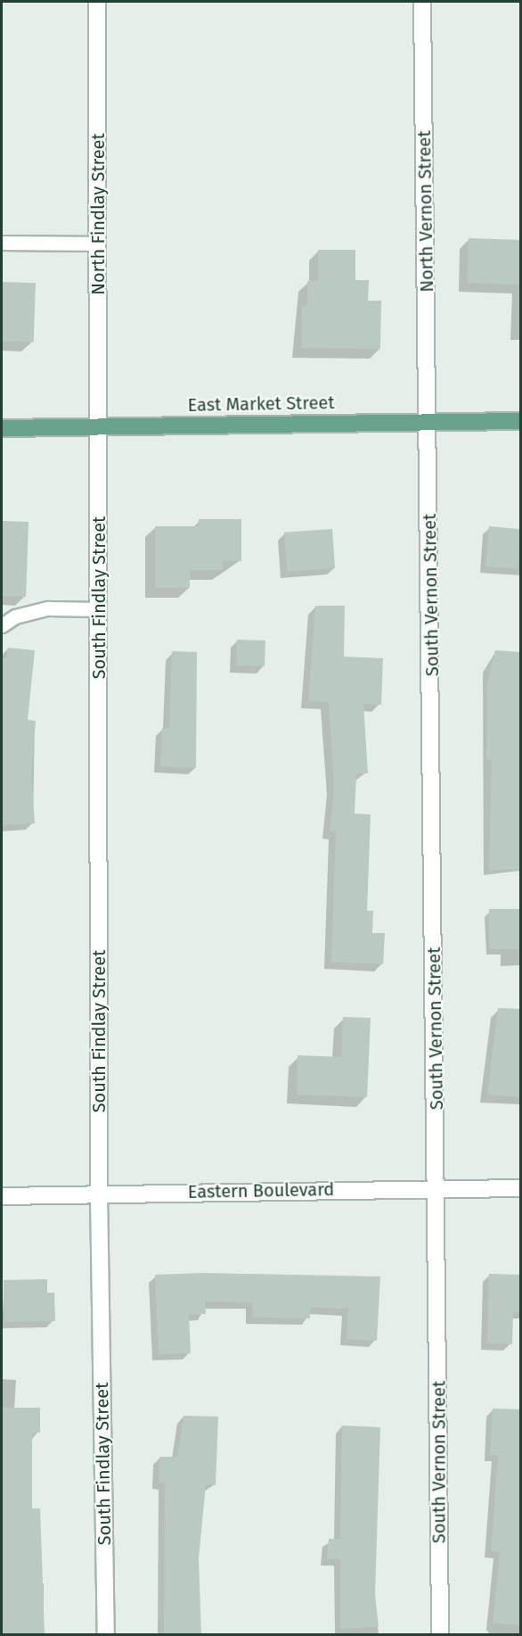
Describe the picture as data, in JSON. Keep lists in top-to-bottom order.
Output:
{
  "streets": {
    "main road": ["East Market Street"],
    "street": [
      "North Vernon Street",
      "North Findlay Street",
      "South Vernon Street",
      "South Findlay Street",
      "Eastern Boulevard"
    ]
  },
  "crossings": [
    ["North Vernon Street", "East Market Street"],
    ["North Vernon Street", "South Vernon Street"],
    ["North Findlay Street", "East Market Street"],
    ["North Findlay Street", "South Findlay Street"],
    ["East Market Street", "South Vernon Street"],
    ["East Market Street", "South Findlay Street"],
    ["South Vernon Street", "Eastern Boulevard"],
    ["South Findlay Street", "Eastern Boulevard"]
  ]
}
